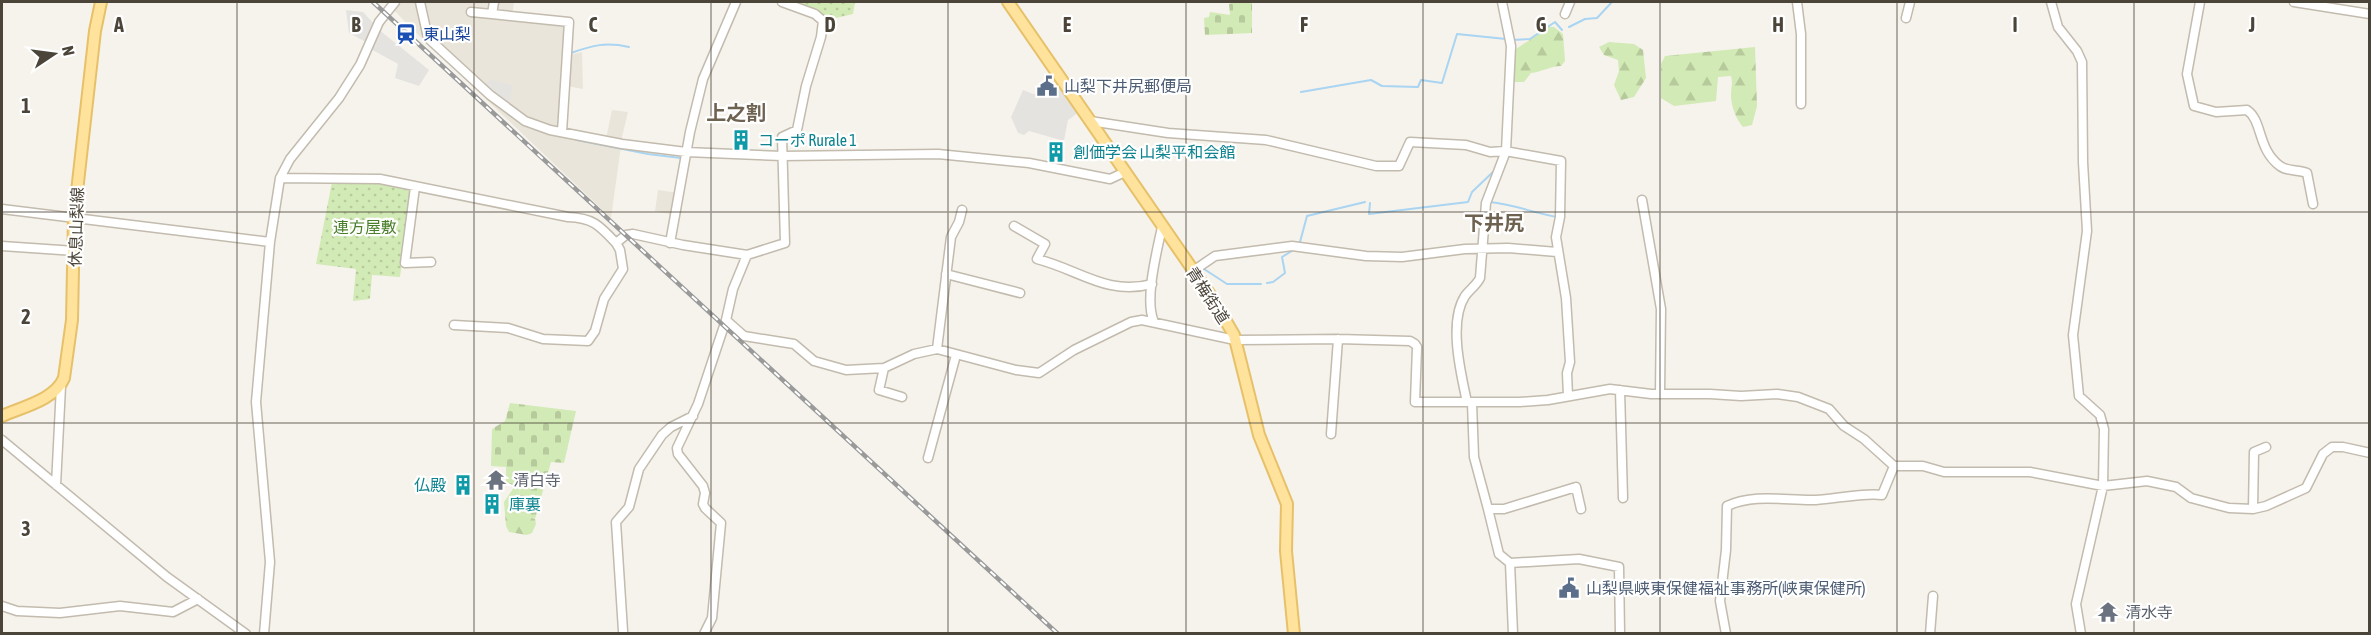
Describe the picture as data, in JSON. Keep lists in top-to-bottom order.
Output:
{
  "streets": {
    "main road": ["休息山梨線", "青梅街道"]
  },
  "districts": ["上之割", "下井尻"],
  "parks": ["連方屋敷"],
  "places": {
    "station": ["東山梨"],
    "public building": ["山梨下井尻郵便局", "山梨県峡東保健福祉事務所(峡東保健所)"],
    "building": [
      "コーポ Rurale 1",
      "創価学会 山梨平和会館",
      "仏殿",
      "庫裏"
    ],
    "temple": ["清白寺", "清水寺"]
  },
  "north": "right",
  "grid": {
    "columns": [
      "A",
      "B",
      "C",
      "D",
      "E",
      "F",
      "G",
      "H",
      "I",
      "J"
    ],
    "rows": ["1", "2", "3"]
  }
}
